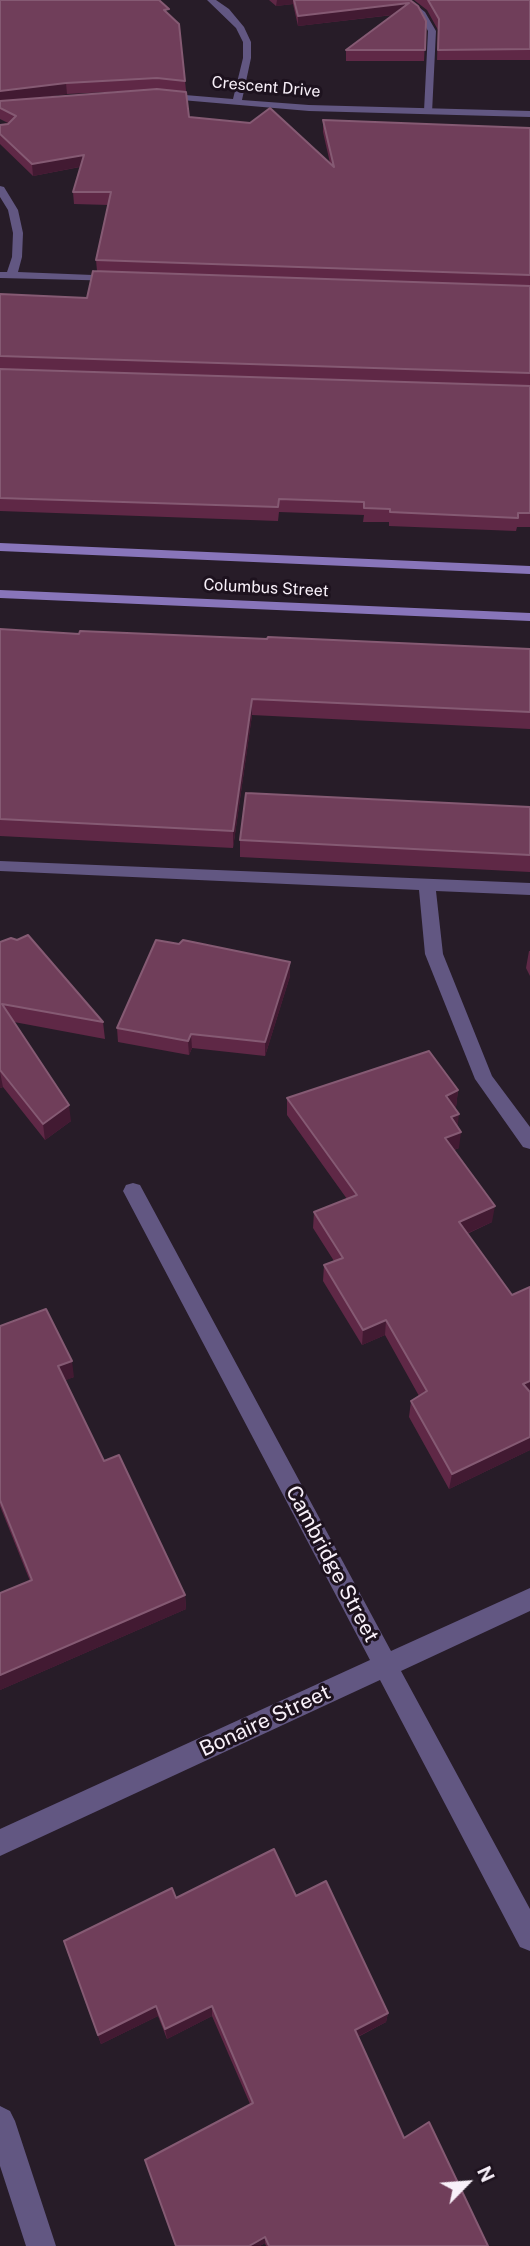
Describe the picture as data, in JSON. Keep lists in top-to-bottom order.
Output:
{
  "streets": {
    "main road": ["Columbus Street"],
    "street": ["Crescent Drive", "Cambridge Street", "Bonaire Street"]
  },
  "crossings": [
    ["Cambridge Street", "Bonaire Street"]
  ],
  "north": "top right"
}
